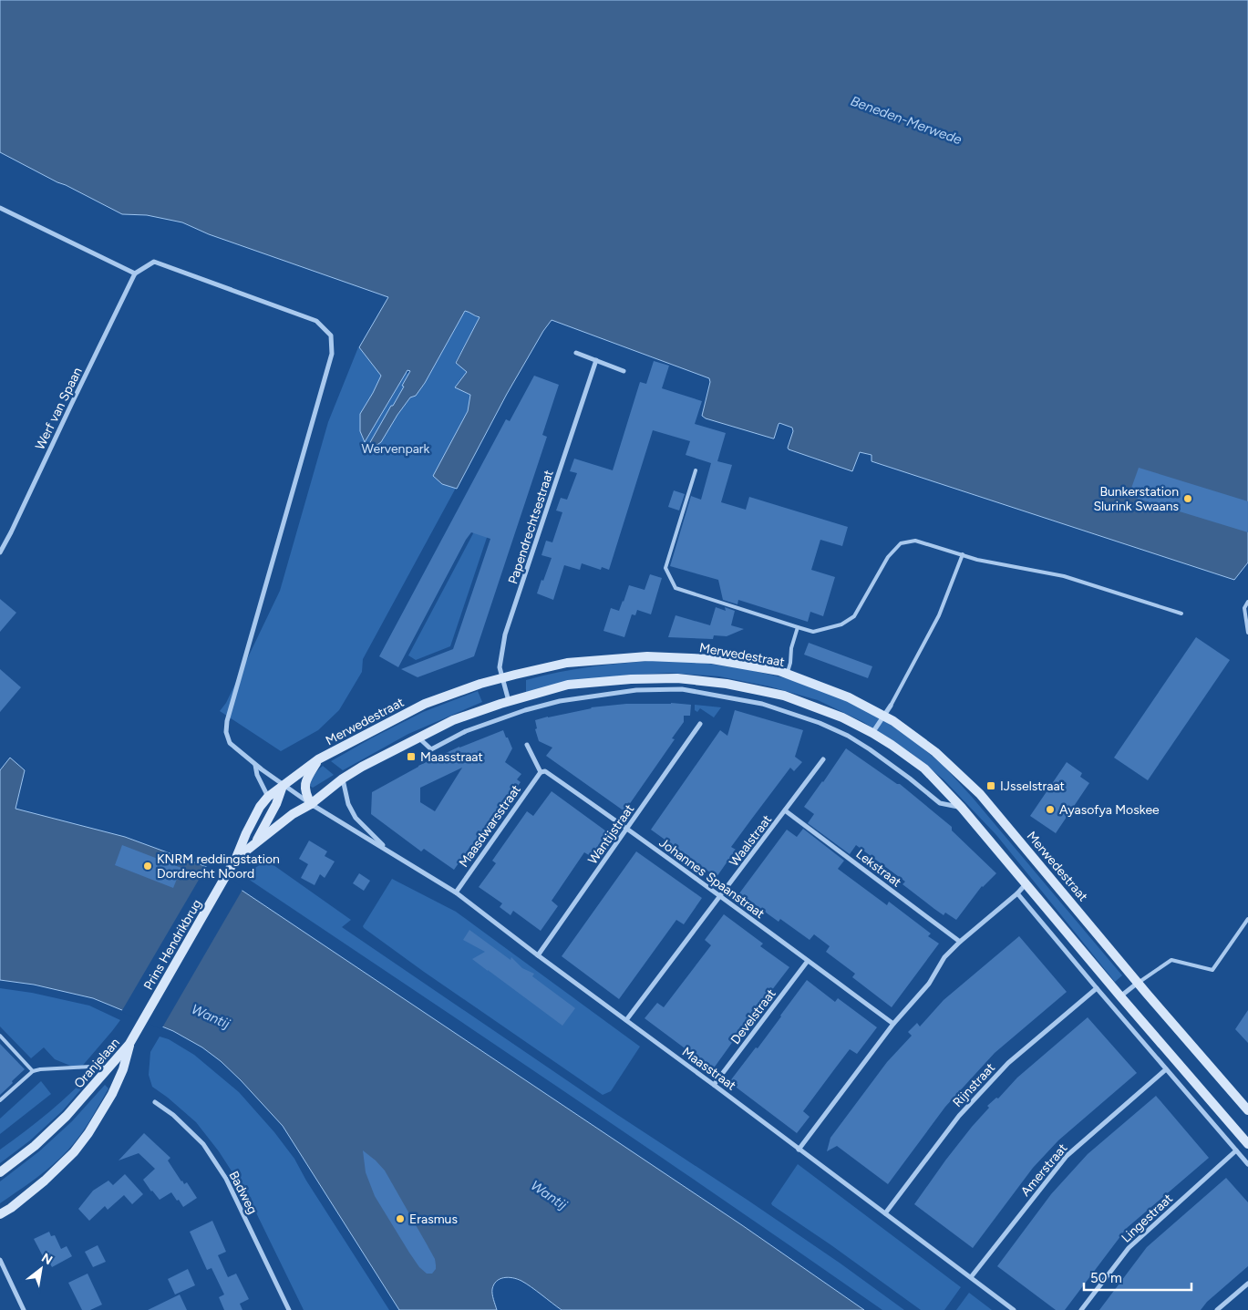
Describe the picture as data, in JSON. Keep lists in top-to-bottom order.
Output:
{
  "streets": {
    "main road": ["Merwedestraat", "Prins Hendrikbrug", "Oranjelaan"],
    "street": [
      "Werf van Spaan",
      "Papendrechtsestraat",
      "Maasdwarsstraat",
      "Wantijstraat",
      "Waalstraat",
      "Lekstraat",
      "Johannes Spaanstraat",
      "Develstraat",
      "Maasstraat",
      "Rijnstraat",
      "Amerstraat",
      "Badweg",
      "Lingestraat"
    ]
  },
  "crossings": [
    ["Werf van Spaan", "Maasstraat"],
    ["Papendrechtsestraat", "Merwedestraat"],
    ["Merwedestraat", "Maasstraat"],
    ["Maasdwarsstraat", "Johannes Spaanstraat"],
    ["Maasdwarsstraat", "Maasstraat"],
    ["Wantijstraat", "Johannes Spaanstraat"],
    ["Wantijstraat", "Maasstraat"],
    ["Waalstraat", "Lekstraat"],
    ["Waalstraat", "Johannes Spaanstraat"],
    ["Waalstraat", "Maasstraat"],
    ["Johannes Spaanstraat", "Develstraat"],
    ["Prins Hendrikbrug", "Oranjelaan"],
    ["Develstraat", "Maasstraat"],
    ["Maasstraat", "Rijnstraat"],
    ["Maasstraat", "Amerstraat"]
  ],
  "water": ["Beneden-Merwede", "Wantij"],
  "parks": ["Wervenpark"],
  "places": {
    "other": [
      "Bunkerstation Slurink Swaans",
      "Ayasofya Moskee",
      "KNRM reddingstation Dordrecht Noord",
      "Erasmus"
    ],
    "transit": ["Maasstraat", "IJsselstraat"]
  },
  "scale_bar": "50 m",
  "north": "top right"
}
